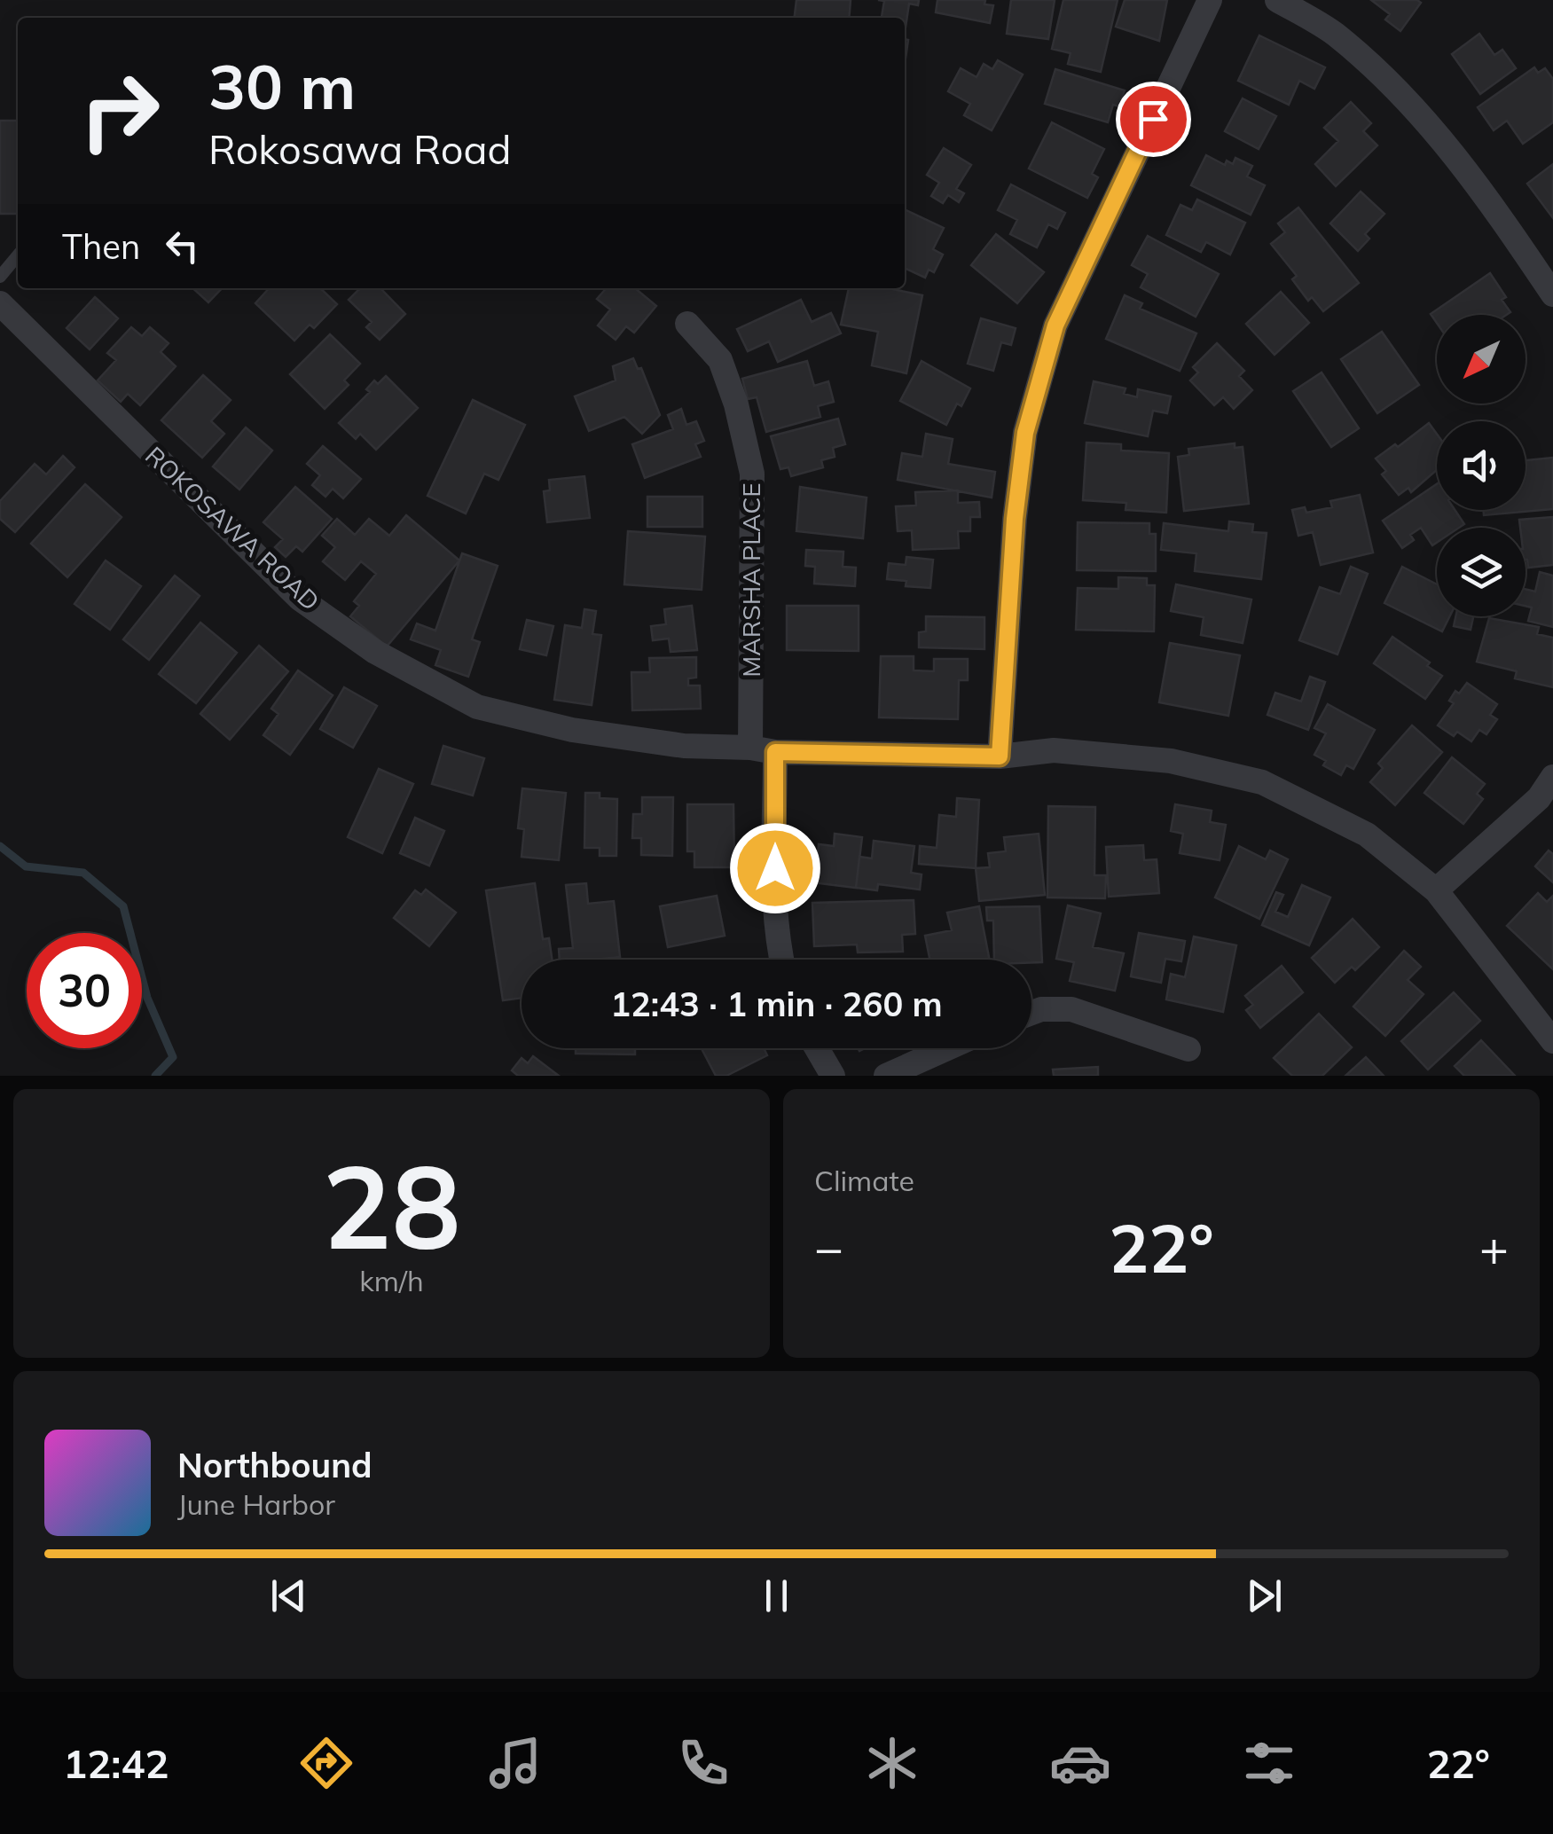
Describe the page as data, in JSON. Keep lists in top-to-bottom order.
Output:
{
  "streets": {
    "street": ["ROKOSAWA ROAD", "MARSHA PLACE"]
  },
  "crossings": [
    ["ROKOSAWA ROAD", "MARSHA PLACE"]
  ],
  "north": "bottom left",
  "page": {
    "turn": ["30 m", "Rokosawa Road"],
    "then": "Then",
    "limit": "30",
    "trip": "12:43 · 1 min · 260 m",
    "tile": [
      ["28", "km/h"],
      "Climate"
    ],
    "heat": ["−", "22°", "+"],
    "song": ["Northbound", "June Harbor"],
    "tabs": ["12:42", "22°"]
  }
}
